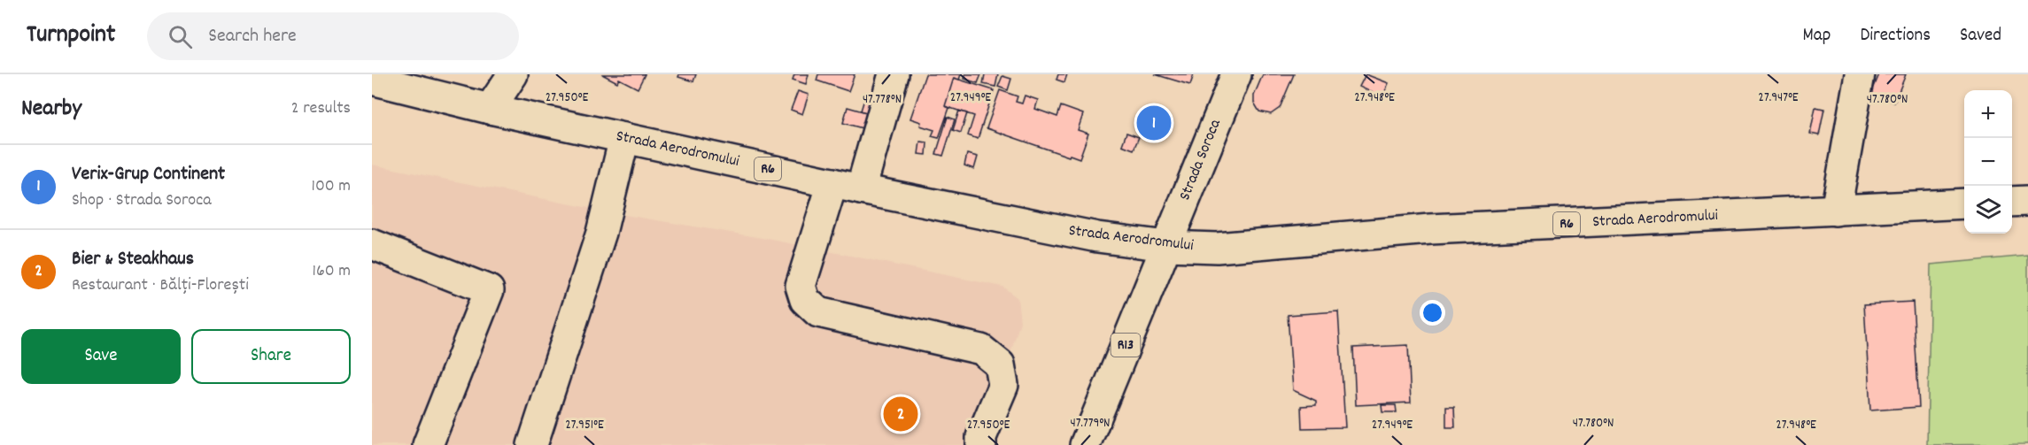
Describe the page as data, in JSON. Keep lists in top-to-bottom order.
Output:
{
  "streets": {
    "main road": [
      "Strada Aerodromului",
      "Strada Soroca",
      "R6",
      "R13"
    ]
  },
  "crossings": [
    ["Strada Aerodromului", "Strada Soroca"],
    ["Strada Aerodromului", "R13"],
    ["Strada Soroca", "R13"]
  ],
  "page": {
    "header": "Turnpoint",
    "search": "Search here",
    "nav": ["Map", "Directions", "Saved"],
    "heading": ["Nearby", "2 results"],
    "map_buttons": ["+", "−"],
    "pins": ["1", "2"],
    "list": [
      {
        "mark": "1",
        "name": "Verix-Grup Continent",
        "note": "Shop · Strada Soroca",
        "value": "100 m"
      },
      {
        "mark": "2",
        "name": "Bier & Steakhaus",
        "note": "Restaurant · Bălți-Florești",
        "value": "160 m"
      }
    ],
    "buttons": ["Save", "Share"]
  },
  "coordinates": [
    "27.950°E",
    "27.949°E",
    "27.948°E",
    "27.947°E",
    "47.778°N",
    "47.780°N",
    "47.779°N",
    "27.951°E"
  ]
}
